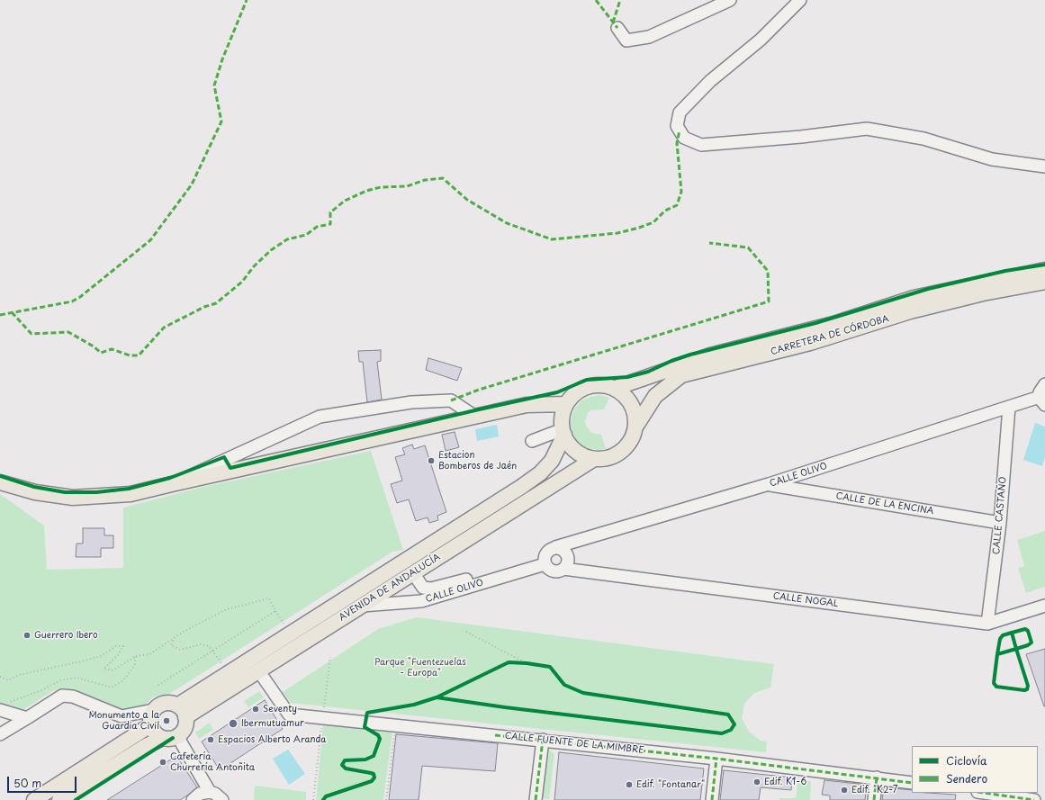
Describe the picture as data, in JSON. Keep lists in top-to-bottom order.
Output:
{
  "streets": {
    "main road": ["CARRETERA DE CÓRDOBA", "AVENIDA DE ANDALUCÍA"],
    "street": [
      "CALLE OLIVO",
      "CALLE DE LA ENCINA",
      "CALLE CASTAÑO",
      "CALLE NOGAL",
      "CALLE FUENTE DE LA MIMBRE"
    ]
  },
  "crossings": [
    ["CARRETERA DE CÓRDOBA", "AVENIDA DE ANDALUCÍA"],
    ["CALLE OLIVO", "CALLE DE LA ENCINA"],
    ["CALLE OLIVO", "CALLE CASTAÑO"],
    ["CALLE OLIVO", "AVENIDA DE ANDALUCÍA"],
    ["CALLE OLIVO", "CALLE NOGAL"],
    ["CALLE DE LA ENCINA", "CALLE CASTAÑO"],
    ["CALLE CASTAÑO", "CALLE NOGAL"],
    ["AVENIDA DE ANDALUCÍA", "CALLE FUENTE DE LA MIMBRE"]
  ],
  "parks": ["Parque \"Fuentezuelas - Europa\""],
  "places": [
    "Estacion Bomberos de Jaén",
    "Guerrero Ibero",
    "Seventy",
    "Monumento a la Guardia Civil",
    "Ibermutuamur",
    "Espacios Alberto Aranda",
    "Cafetería Churrería Antoñita",
    "Edif. K1-6",
    "Edif. \"Fontanar\"",
    "Edif. \"K2-7"
  ],
  "legend": ["Ciclovía", "Sendero"],
  "scale_bar": "50 m"
}
